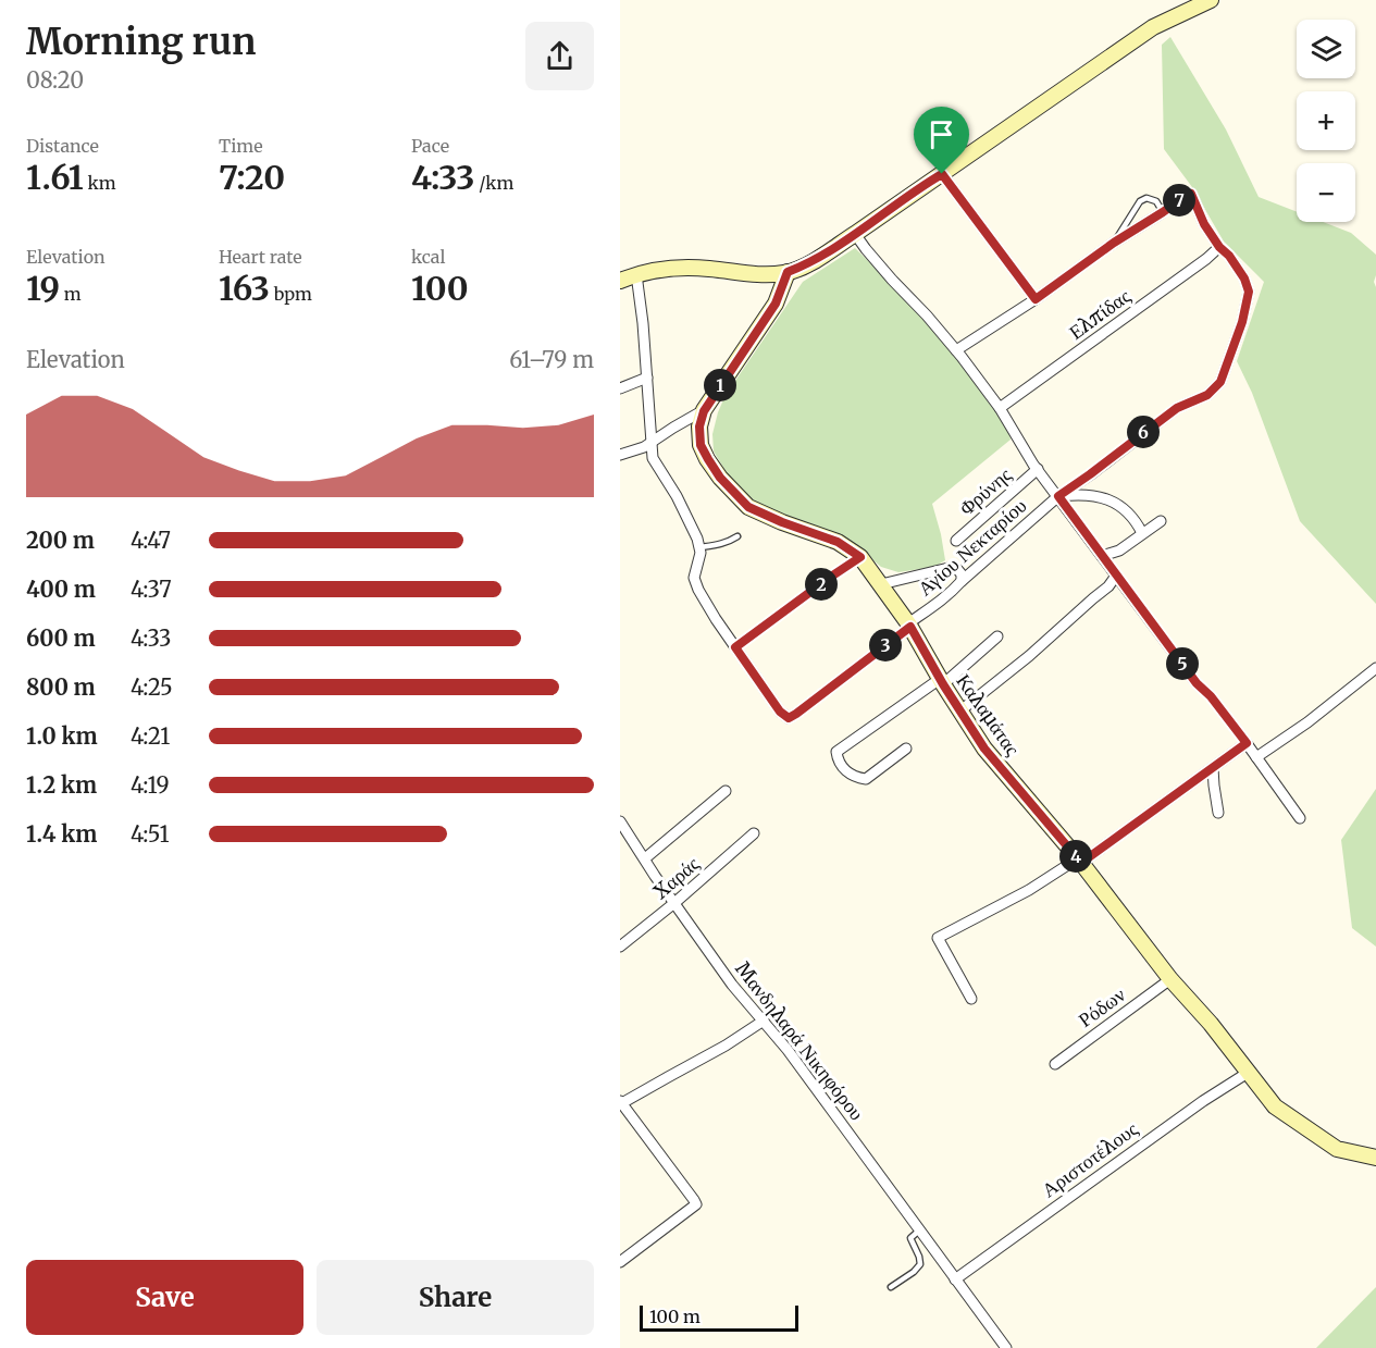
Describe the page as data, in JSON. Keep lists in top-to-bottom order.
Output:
{
  "streets": {
    "street": [
      "Ελπίδας",
      "Φρύνης",
      "Αγίου Νεκταρίου",
      "Καλαμάτας",
      "Χαράς",
      "Ρόδων",
      "Μανδηλαρά Νικηφόρου",
      "Αριστοτέλους"
    ]
  },
  "crossings": [
    ["Ελπίδας", "Αγίου Νεκταρίου"],
    ["Αγίου Νεκταρίου", "Καλαμάτας"],
    ["Καλαμάτας", "Ρόδων"],
    ["Καλαμάτας", "Αριστοτέλους"],
    ["Χαράς", "Μανδηλαρά Νικηφόρου"],
    ["Μανδηλαρά Νικηφόρου", "Αριστοτέλους"]
  ],
  "scale_bar": "100 m",
  "page": {
    "heading": ["Morning run", "08:20"],
    "map_buttons": ["+", "−"],
    "stats": [
      ["Distance", "1.61 km"],
      ["Time", "7:20"],
      ["Pace", "4:33 /km"],
      ["Elevation", "19 m"],
      ["Heart rate", "163 bpm"],
      ["kcal", "100"]
    ],
    "pins": [
      "7",
      "1",
      "6",
      "2",
      "3",
      "5",
      "4"
    ],
    "chart": ["Elevation", "61–79 m"],
    "list": [
      {
        "name": "200 m",
        "note": "4:47"
      },
      {
        "name": "400 m",
        "note": "4:37"
      },
      {
        "name": "600 m",
        "note": "4:33"
      },
      {
        "name": "800 m",
        "note": "4:25"
      },
      {
        "name": "1.0 km",
        "note": "4:21"
      },
      {
        "name": "1.2 km",
        "note": "4:19"
      },
      {
        "name": "1.4 km",
        "note": "4:51"
      }
    ],
    "buttons": ["Save", "Share"],
    "scale": "100 m"
  }
}
